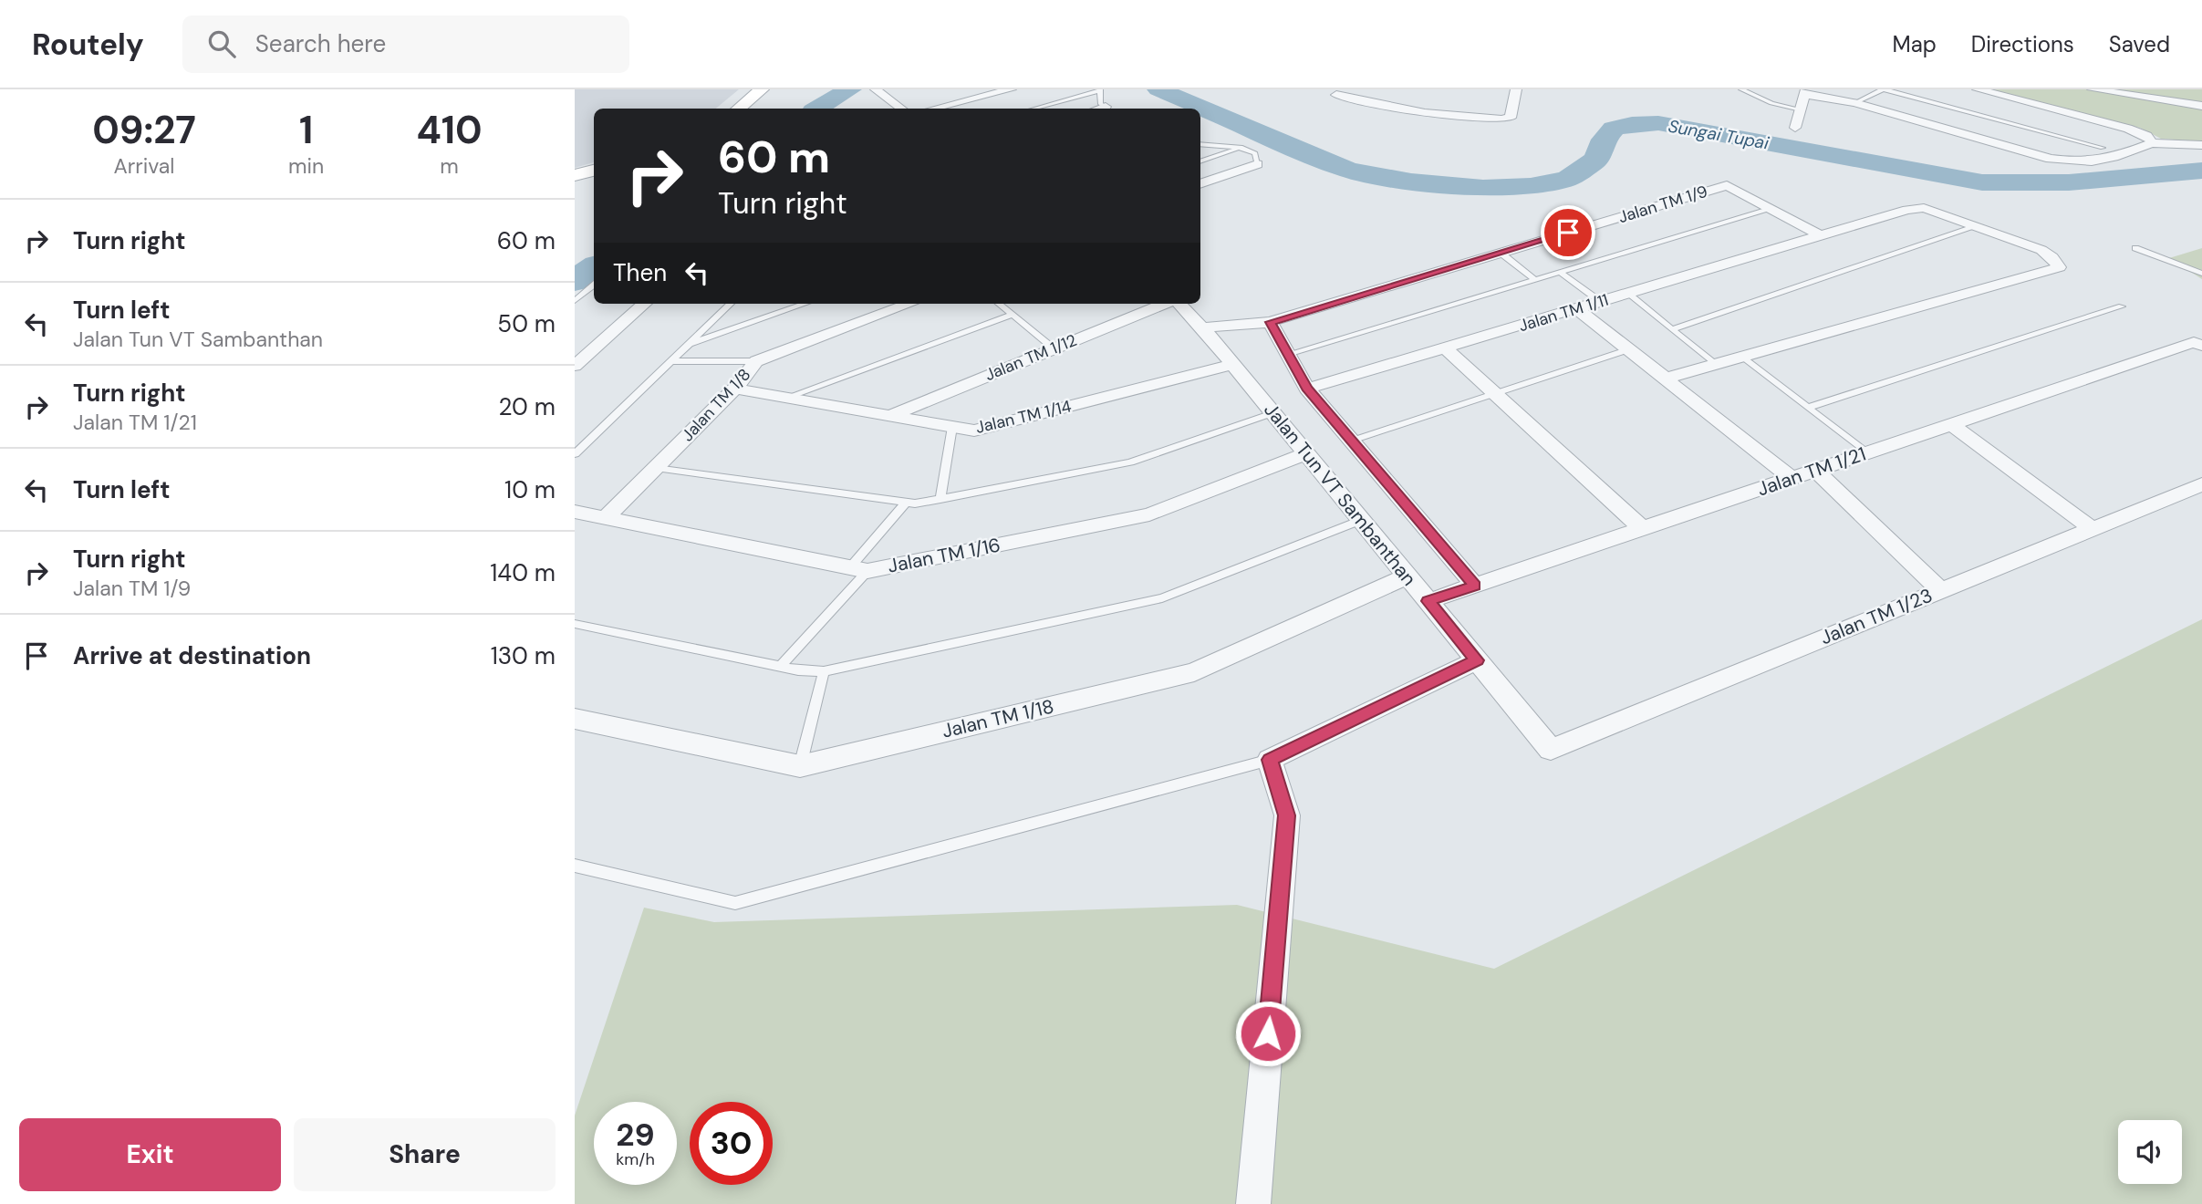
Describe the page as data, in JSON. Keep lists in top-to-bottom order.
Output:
{
  "streets": {
    "street": [
      "Jalan TM 1/9",
      "Jalan TM 1/11",
      "Jalan TM 1/12",
      "Jalan TM 1/8",
      "Jalan TM 1/14",
      "Jalan TM 1/21",
      "Jalan Tun VT Sambanthan",
      "Jalan TM 1/16",
      "Jalan TM 1/23",
      "Jalan TM 1/18"
    ]
  },
  "crossings": [
    ["Jalan TM 1/9", "Jalan TM 1/11"],
    ["Jalan TM 1/9", "Jalan Tun VT Sambanthan"],
    ["Jalan TM 1/12", "Jalan TM 1/14"],
    ["Jalan TM 1/8", "Jalan TM 1/14"],
    ["Jalan TM 1/8", "Jalan TM 1/16"],
    ["Jalan TM 1/14", "Jalan Tun VT Sambanthan"],
    ["Jalan TM 1/21", "Jalan Tun VT Sambanthan"],
    ["Jalan Tun VT Sambanthan", "Jalan TM 1/16"],
    ["Jalan Tun VT Sambanthan", "Jalan TM 1/23"],
    ["Jalan Tun VT Sambanthan", "Jalan TM 1/18"]
  ],
  "water": ["Sungai Tupai"],
  "page": {
    "header": "Routely",
    "search": "Search here",
    "nav": ["Map", "Directions", "Saved"],
    "eta": [
      "09:27",
      "Arrival",
      "1",
      "min",
      "410",
      "m"
    ],
    "turn": ["60 m", "Turn right"],
    "list": [
      {
        "name": "Turn right",
        "value": "60 m"
      },
      {
        "name": "Turn left",
        "note": "Jalan Tun VT Sambanthan",
        "value": "50 m"
      },
      {
        "name": "Turn right",
        "note": "Jalan TM 1/21",
        "value": "20 m"
      },
      {
        "name": "Turn left",
        "value": "10 m"
      },
      {
        "name": "Turn right",
        "note": "Jalan TM 1/9",
        "value": "140 m"
      },
      {
        "name": "Arrive at destination",
        "value": "130 m"
      }
    ],
    "then": "Then",
    "speed": "29 km/h",
    "limit": "30",
    "buttons": ["Exit", "Share"]
  }
}
